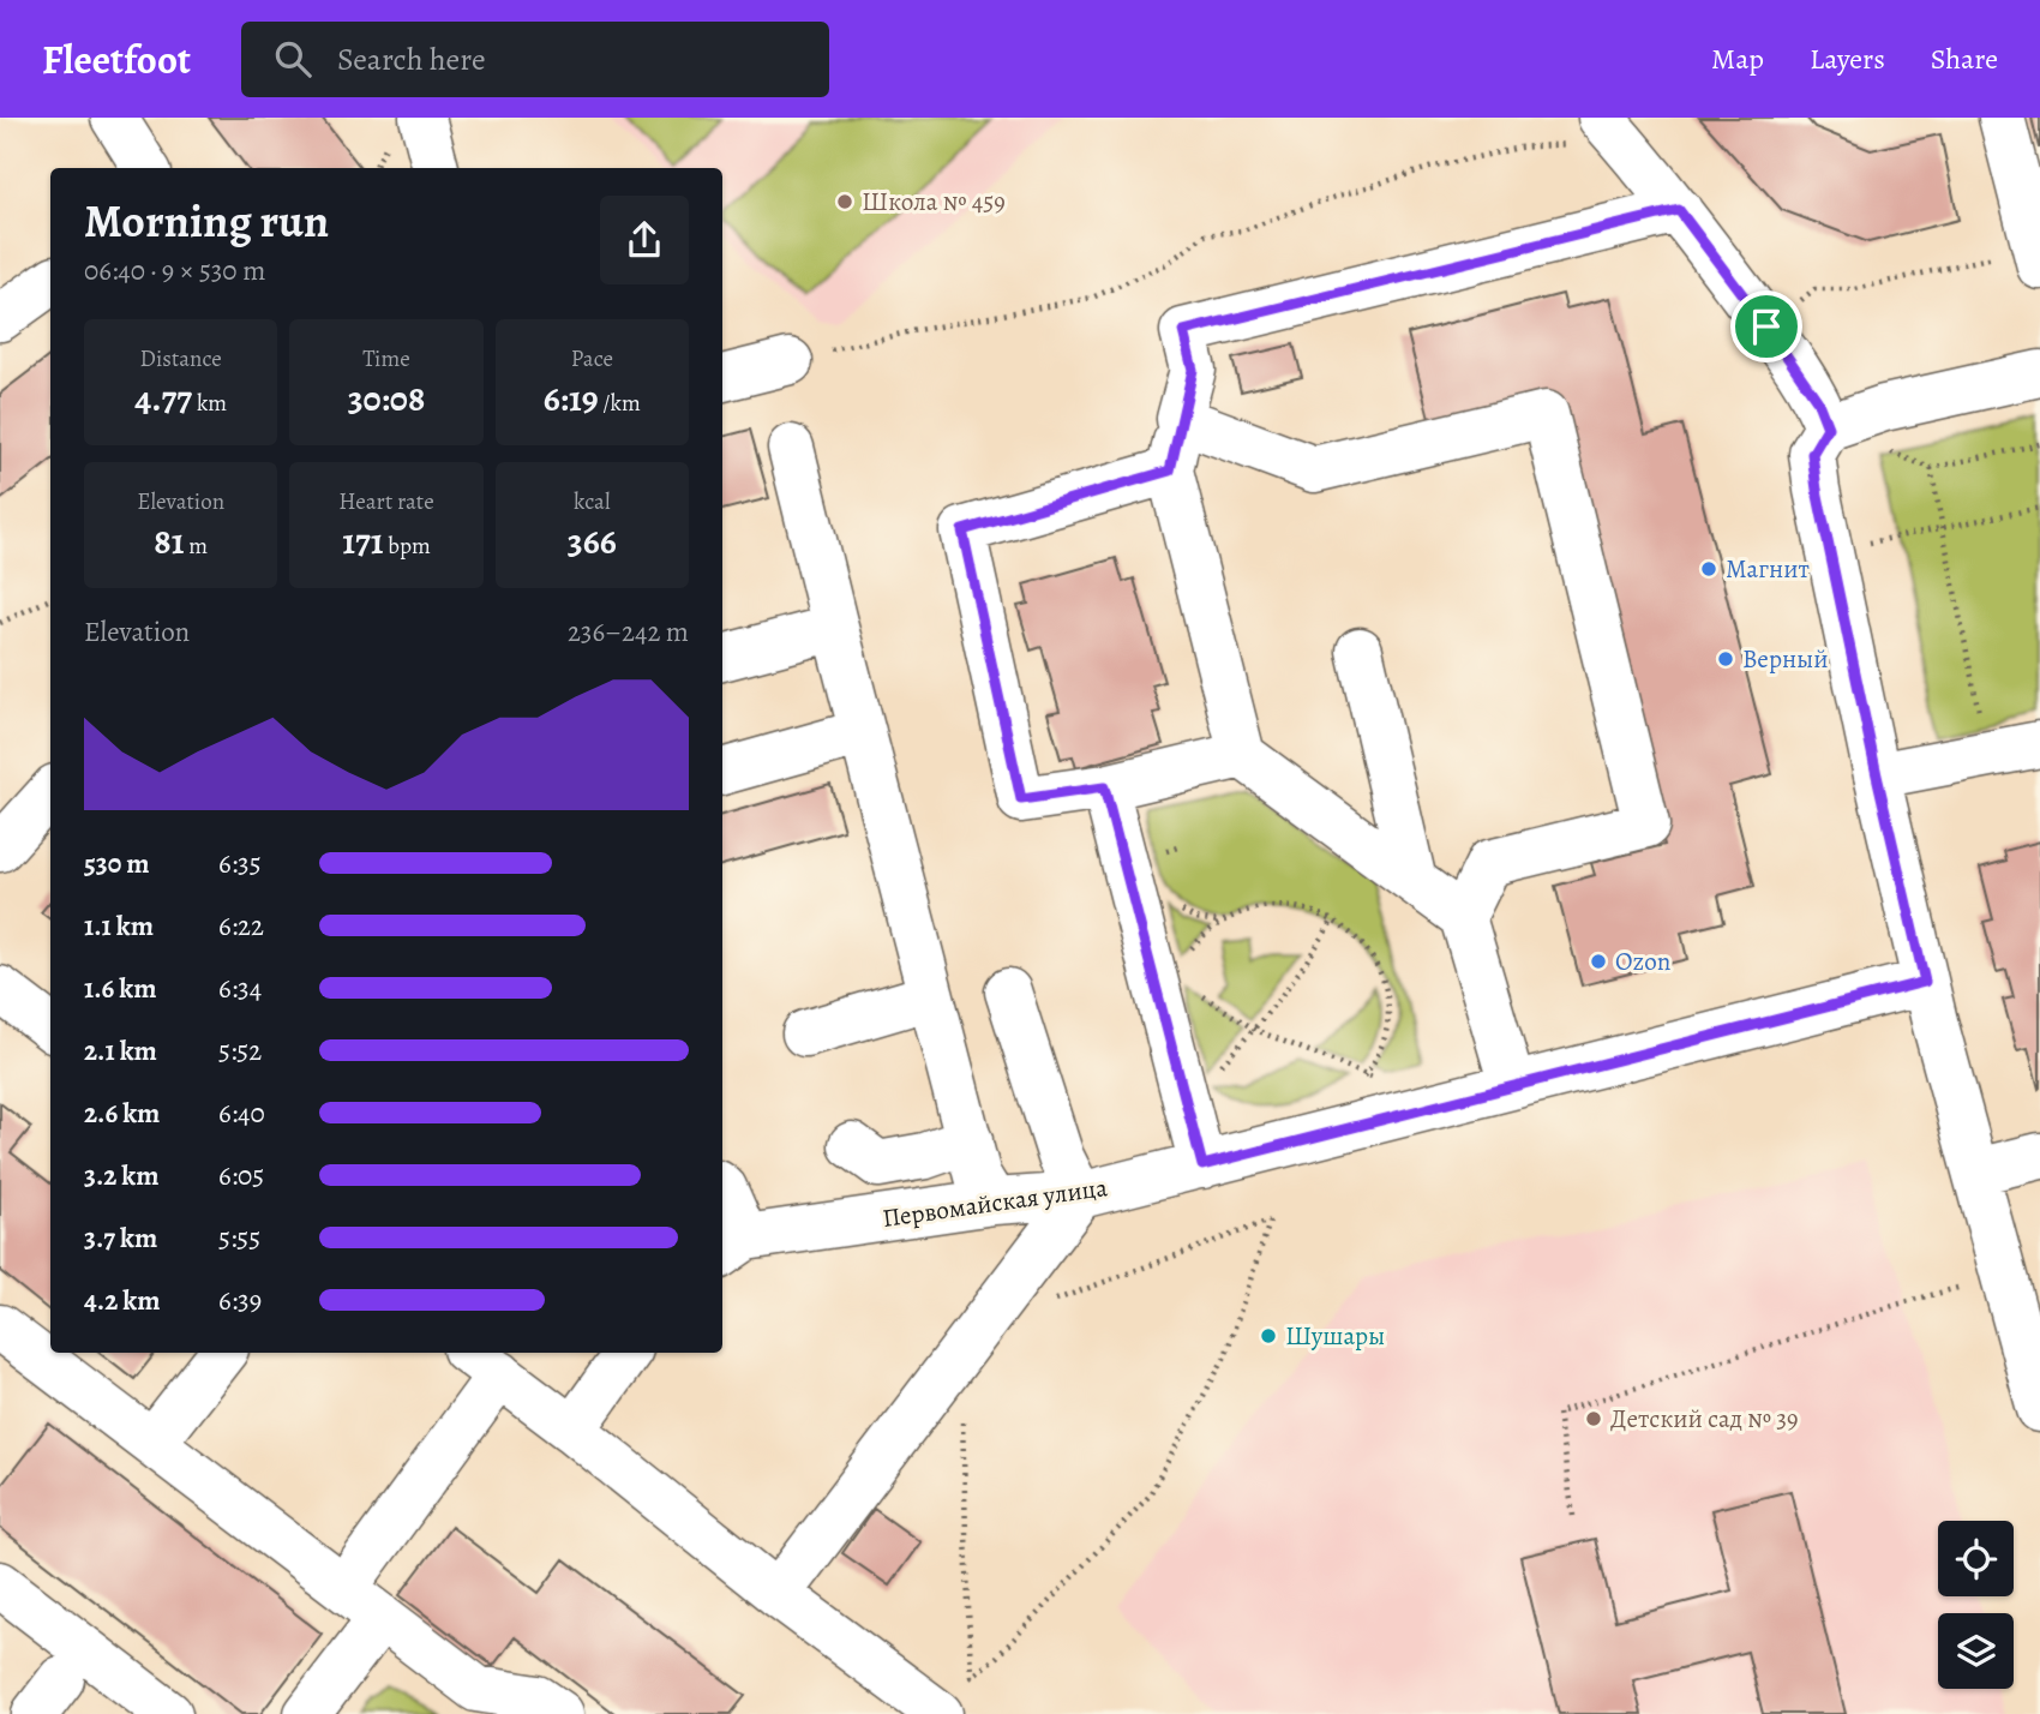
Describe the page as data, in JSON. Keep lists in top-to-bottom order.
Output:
{
  "streets": {
    "street": ["Первомайская улица"]
  },
  "places": [
    "Школа № 459",
    "Магнит",
    "Верный",
    "Ozon",
    "Шушары",
    "Детский сад № 39"
  ],
  "page": {
    "header": "Fleetfoot",
    "search": "Search here",
    "nav": ["Map", "Layers", "Share"],
    "heading": ["Morning run", "06:40 · 9 × 530 m"],
    "stats": [
      ["Distance", "4.77 km"],
      ["Time", "30:08"],
      ["Pace", "6:19 /km"],
      ["Elevation", "81 m"],
      ["Heart rate", "171 bpm"],
      ["kcal", "366"]
    ],
    "chart": ["Elevation", "236–242 m"],
    "list": [
      {
        "name": "530 m",
        "note": "6:35"
      },
      {
        "name": "1.1 km",
        "note": "6:22"
      },
      {
        "name": "1.6 km",
        "note": "6:34"
      },
      {
        "name": "2.1 km",
        "note": "5:52"
      },
      {
        "name": "2.6 km",
        "note": "6:40"
      },
      {
        "name": "3.2 km",
        "note": "6:05"
      },
      {
        "name": "3.7 km",
        "note": "5:55"
      },
      {
        "name": "4.2 km",
        "note": "6:39"
      }
    ]
  }
}
